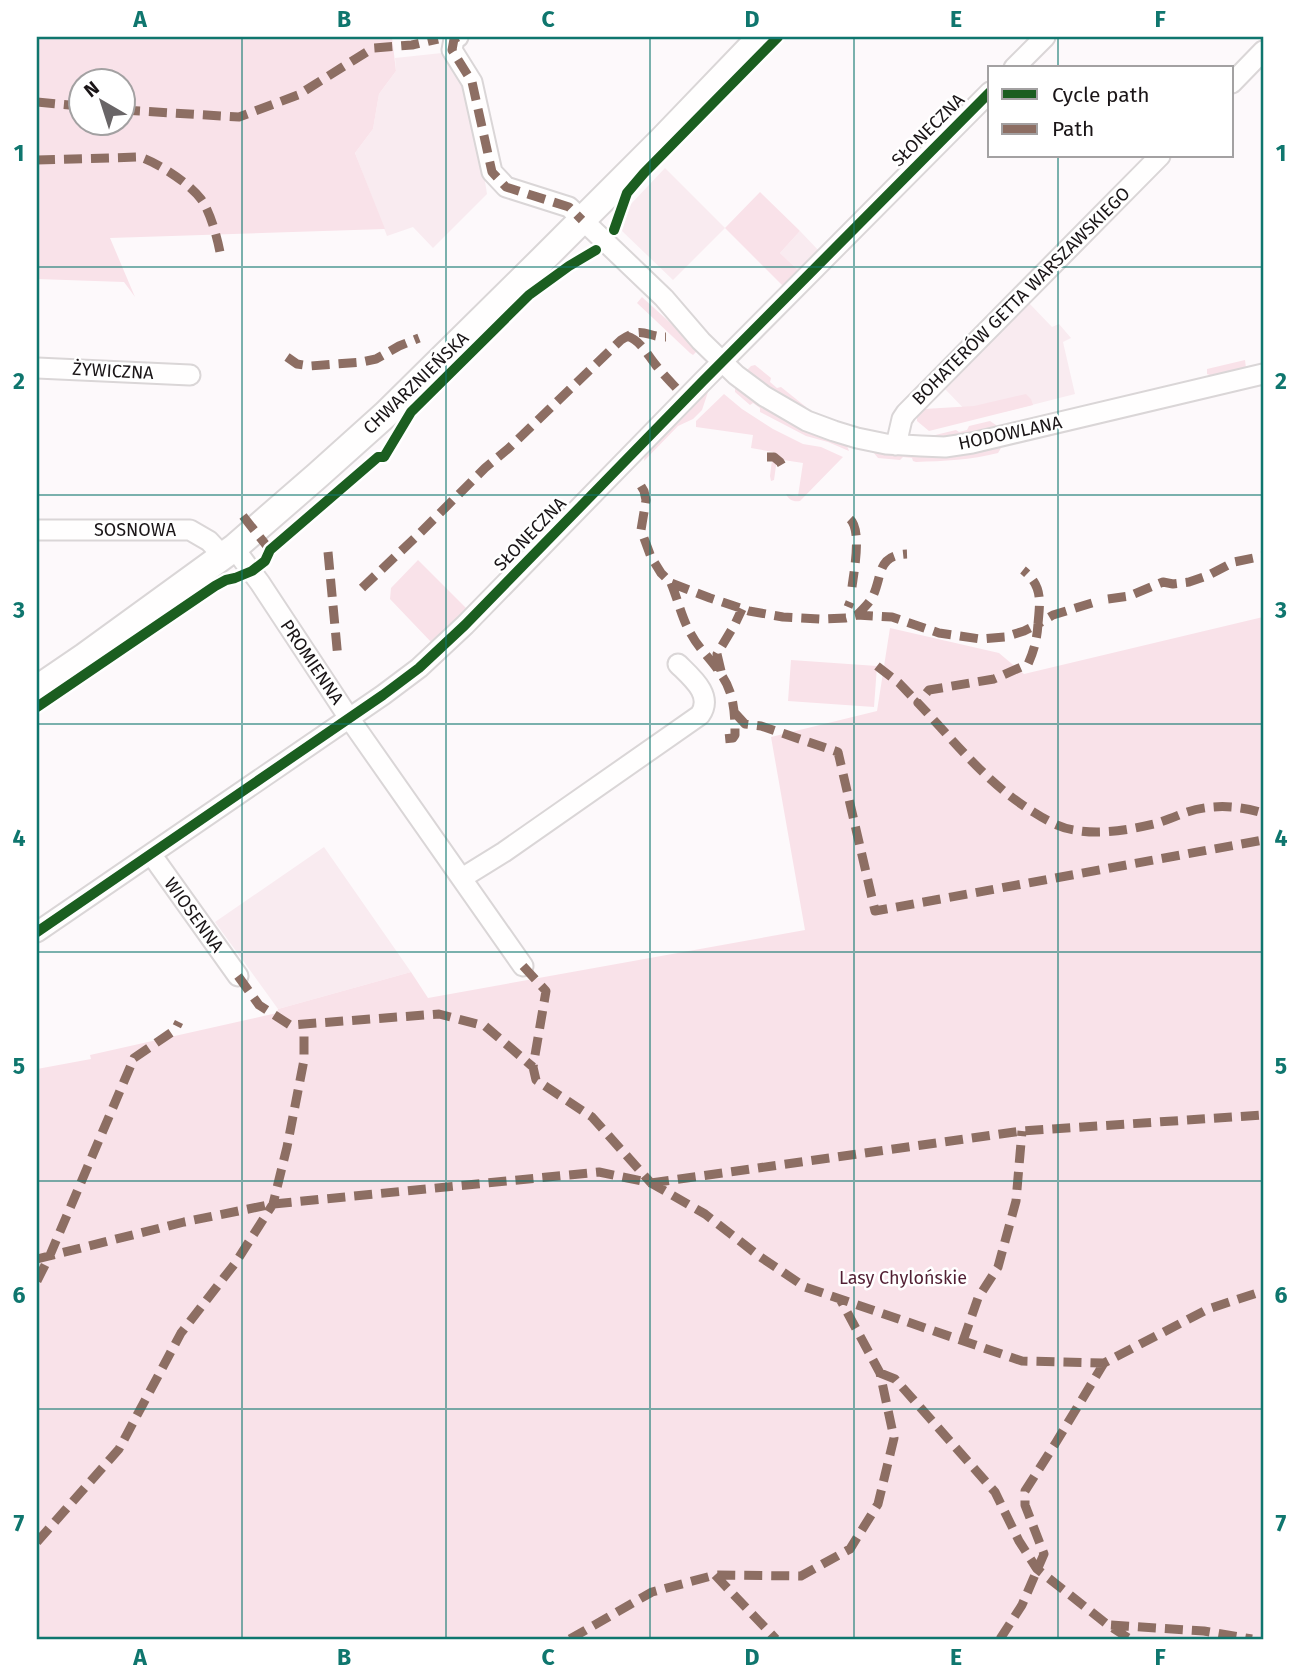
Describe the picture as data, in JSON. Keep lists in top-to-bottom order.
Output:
{
  "streets": {
    "main road": ["CHWARZNIEŃSKA"],
    "street": [
      "SŁONECZNA",
      "BOHATERÓW GETTA WARSZAWSKIEGO",
      "ŻYWICZNA",
      "HODOWLANA",
      "SOSNOWA",
      "PROMIENNA",
      "WIOSENNA"
    ]
  },
  "crossings": [
    ["SŁONECZNA", "HODOWLANA"],
    ["SŁONECZNA", "PROMIENNA"],
    ["SŁONECZNA", "WIOSENNA"],
    ["BOHATERÓW GETTA WARSZAWSKIEGO", "HODOWLANA"],
    ["CHWARZNIEŃSKA", "HODOWLANA"],
    ["CHWARZNIEŃSKA", "SOSNOWA"],
    ["CHWARZNIEŃSKA", "PROMIENNA"],
    ["SOSNOWA", "PROMIENNA"]
  ],
  "parks": ["Lasy Chylońskie"],
  "legend": ["Cycle path", "Path"],
  "north": "top left",
  "grid": {
    "columns": [
      "A",
      "B",
      "C",
      "D",
      "E",
      "F"
    ],
    "rows": [
      "1",
      "2",
      "3",
      "4",
      "5",
      "6",
      "7"
    ]
  }
}
